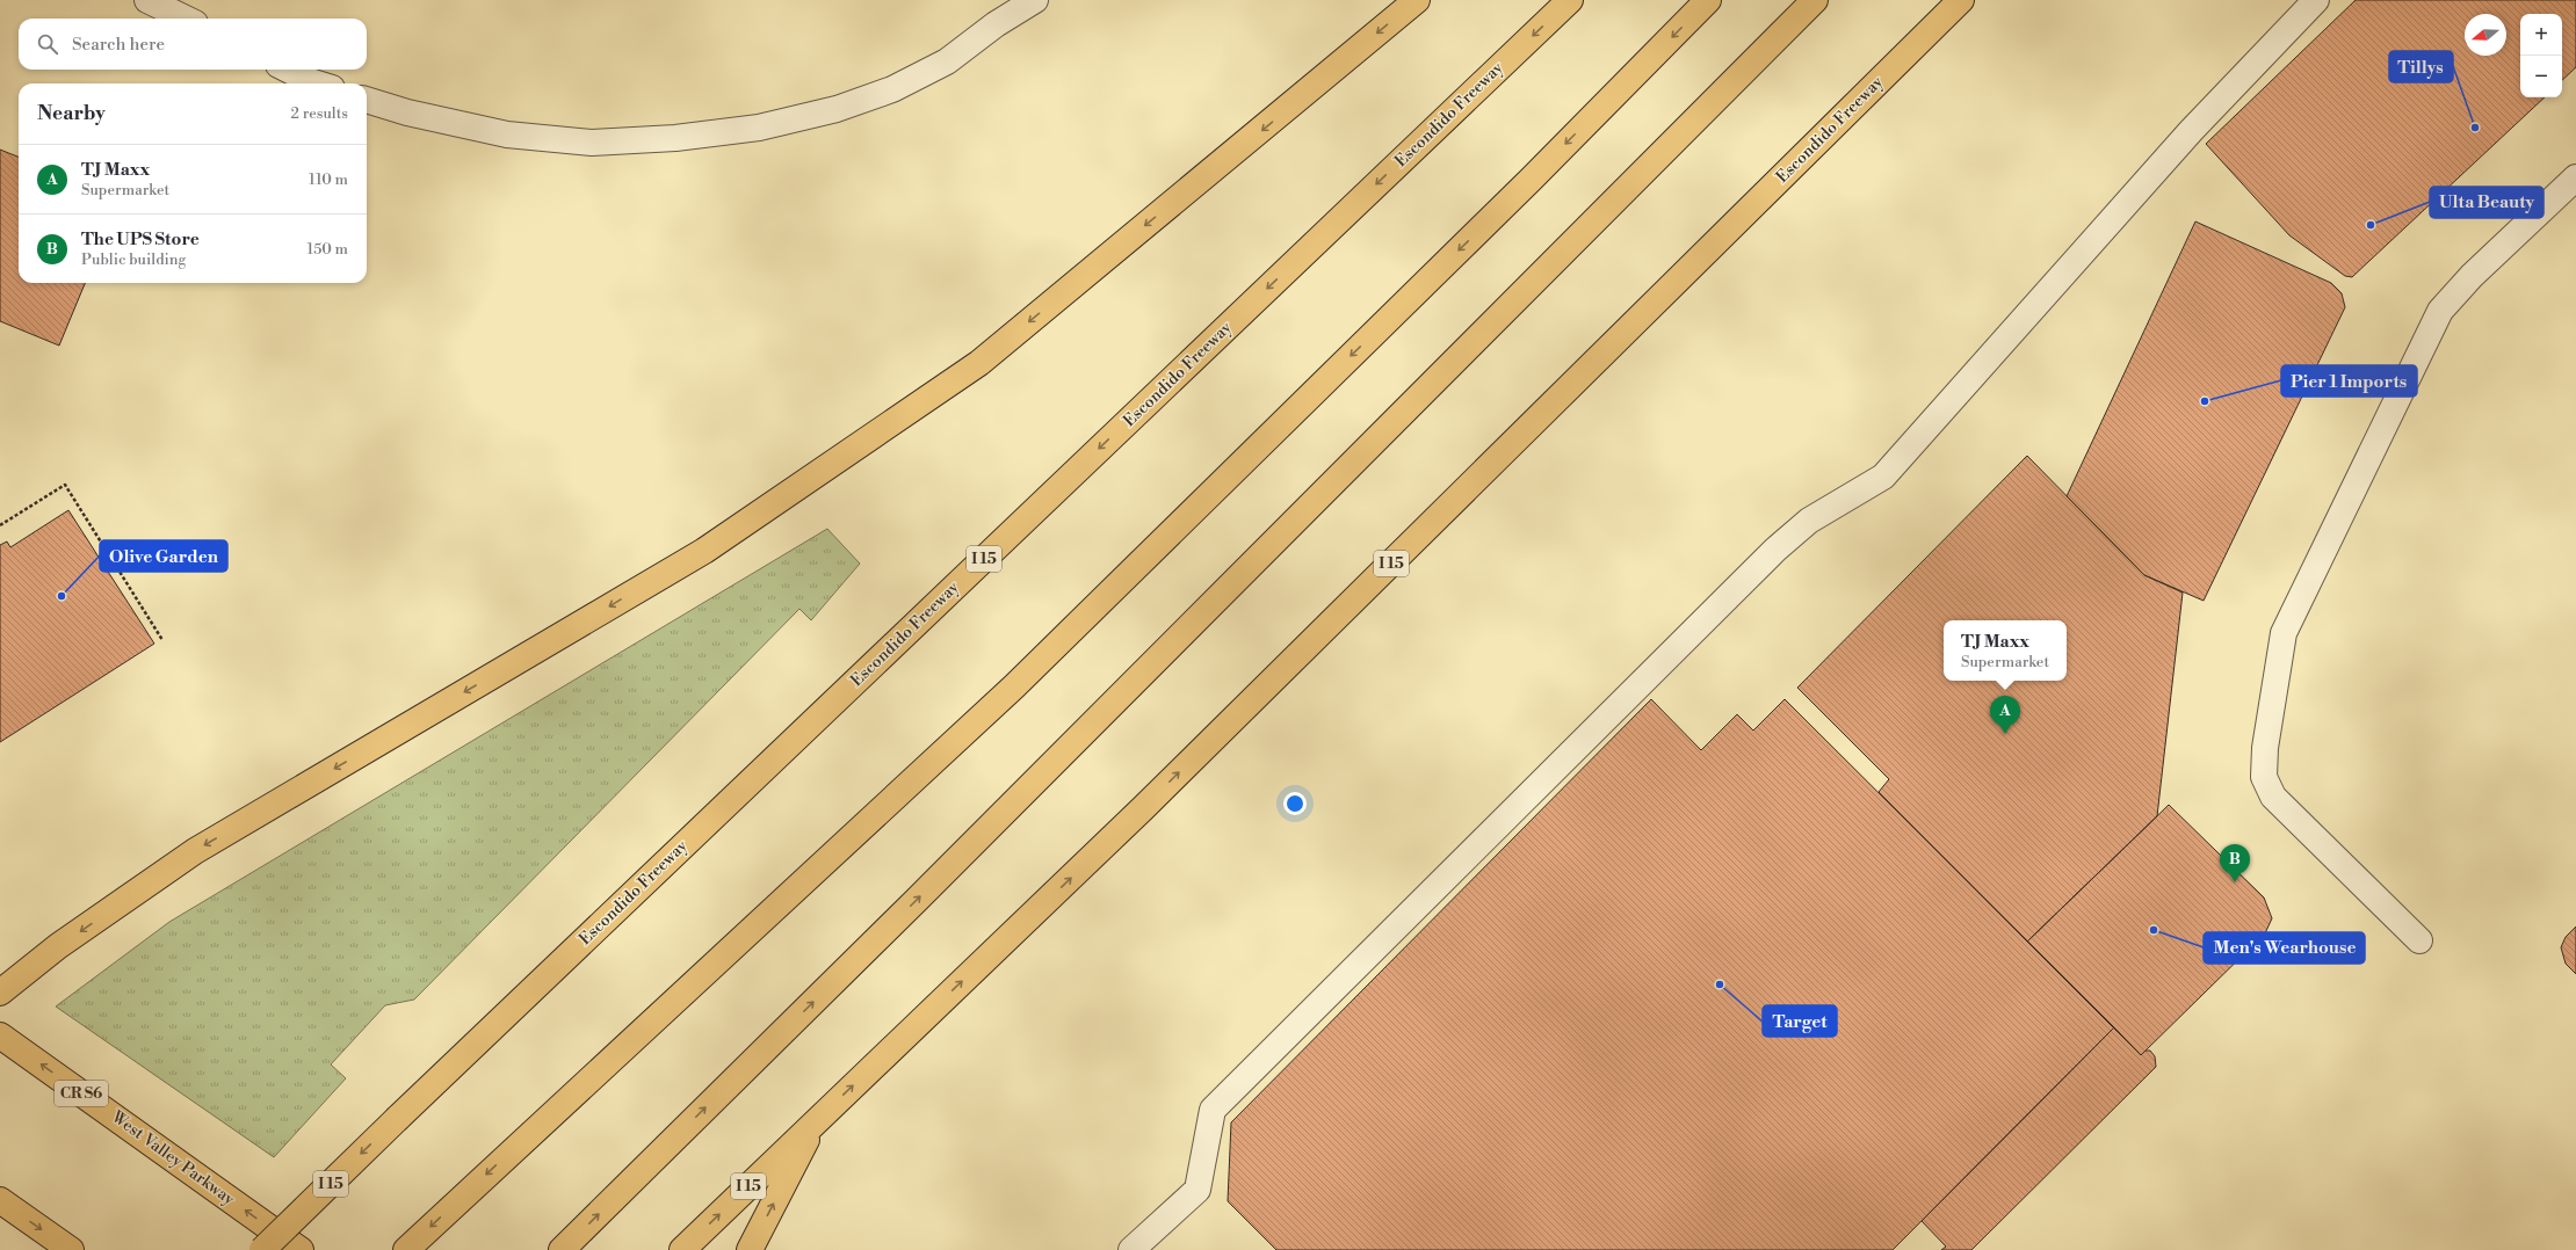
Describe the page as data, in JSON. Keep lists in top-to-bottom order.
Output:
{
  "streets": {
    "main road": [
      "Escondido Freeway",
      "I 15",
      "CR S6",
      "West Valley Parkway"
    ]
  },
  "one_way": ["West Valley Parkway"],
  "places": [
    "Tillys",
    "Ulta Beauty",
    "Pier 1 Imports",
    "Olive Garden",
    "Men's Wearhouse",
    "Target"
  ],
  "north": "left",
  "page": {
    "map_buttons": ["+", "−"],
    "search": "Search here",
    "heading": ["Nearby", "2 results"],
    "list": [
      {
        "mark": "A",
        "name": "TJ Maxx",
        "note": "Supermarket",
        "value": "110 m"
      },
      {
        "mark": "B",
        "name": "The UPS Store",
        "note": "Public building",
        "value": "150 m"
      }
    ],
    "popup": ["TJ Maxx", "Supermarket"],
    "pins": ["A", "B"]
  }
}
